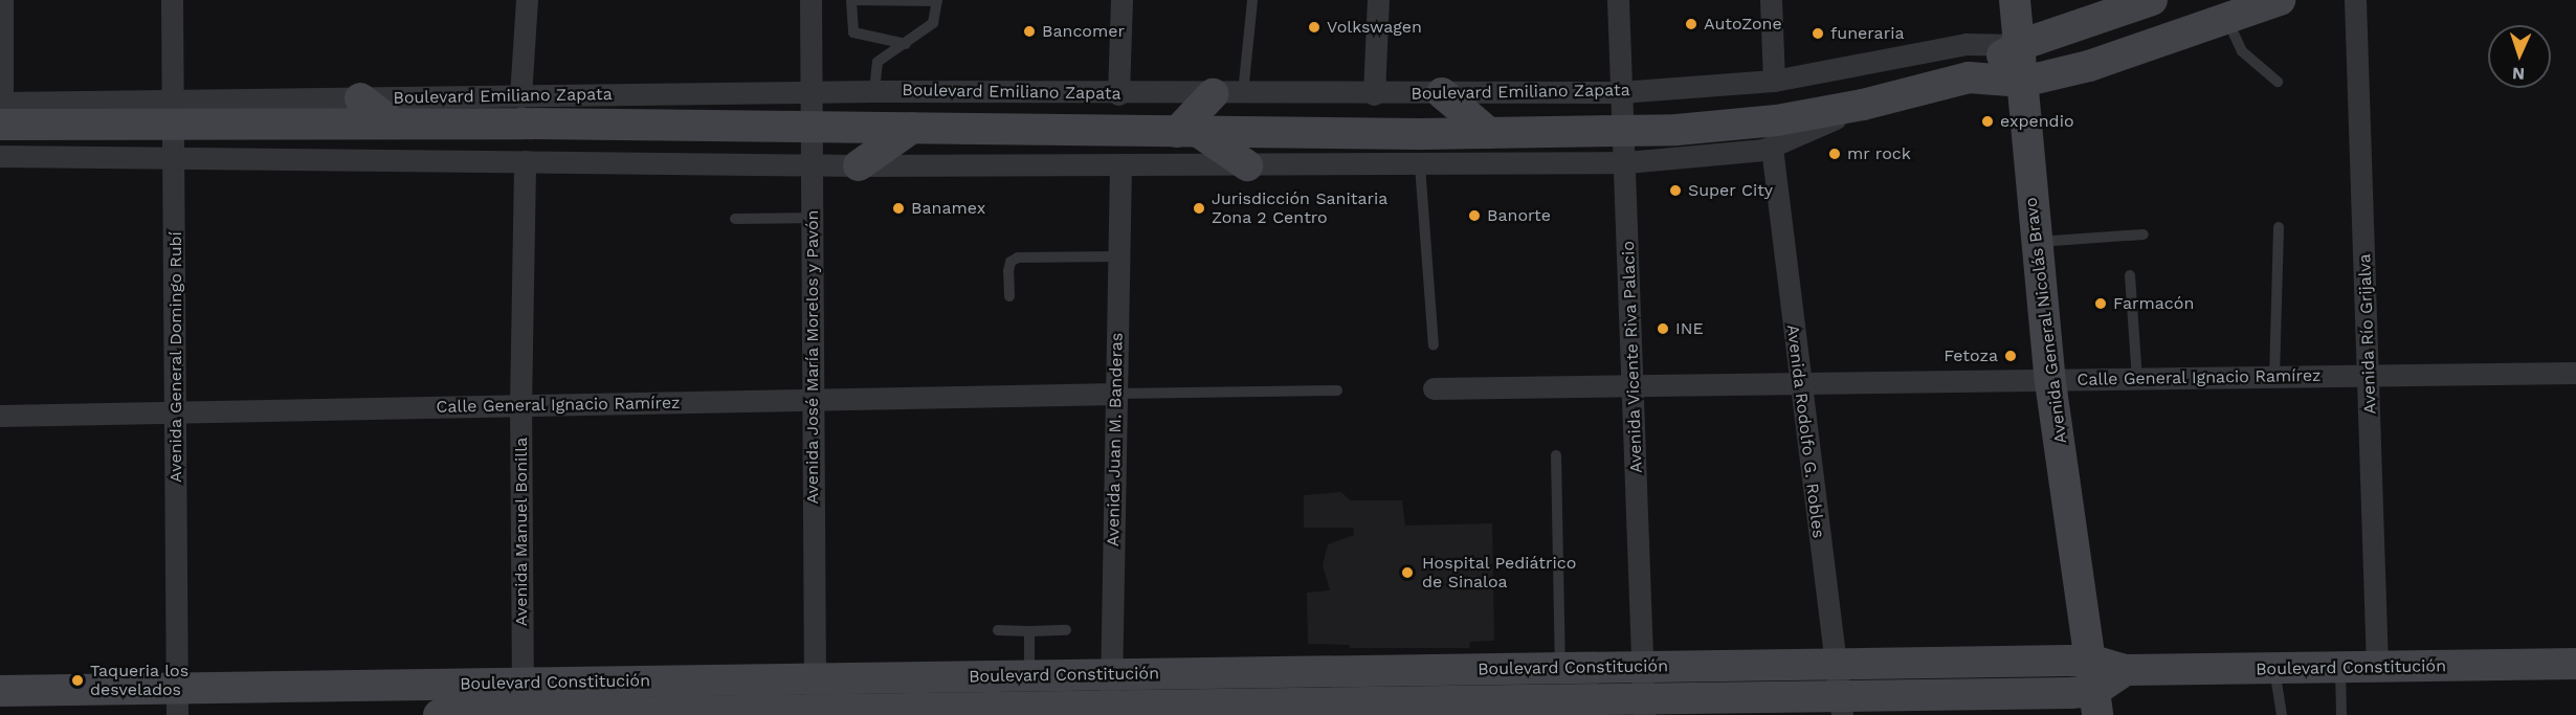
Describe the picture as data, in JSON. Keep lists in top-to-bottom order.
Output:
{
  "streets": {
    "street": [
      "Boulevard Emiliano Zapata",
      "Avenida General Nicolás Bravo",
      "Avenida Río Grijalva",
      "Avenida General Domingo Rubí",
      "Avenida José María Morelos y Pavón",
      "Avenida Vicente Riva Palacio",
      "Calle General Ignacio Ramírez",
      "Avenida Rodolfo G. Robles",
      "Avenida Juan M. Banderas",
      "Avenida Manuel Bonilla",
      "Boulevard Constitución"
    ]
  },
  "crossings": [
    ["Boulevard Emiliano Zapata", "Avenida General Nicolás Bravo"],
    ["Boulevard Emiliano Zapata", "Avenida General Domingo Rubí"],
    ["Boulevard Emiliano Zapata", "Avenida José María Morelos y Pavón"],
    ["Boulevard Emiliano Zapata", "Avenida Vicente Riva Palacio"],
    ["Boulevard Emiliano Zapata", "Avenida Rodolfo G. Robles"],
    ["Boulevard Emiliano Zapata", "Avenida Juan M. Banderas"],
    ["Boulevard Emiliano Zapata", "Avenida Manuel Bonilla"],
    ["Avenida General Nicolás Bravo", "Calle General Ignacio Ramírez"],
    ["Avenida General Nicolás Bravo", "Boulevard Constitución"],
    ["Avenida Río Grijalva", "Calle General Ignacio Ramírez"],
    ["Avenida Río Grijalva", "Boulevard Constitución"],
    ["Avenida General Domingo Rubí", "Calle General Ignacio Ramírez"],
    ["Avenida General Domingo Rubí", "Boulevard Constitución"],
    ["Avenida José María Morelos y Pavón", "Calle General Ignacio Ramírez"],
    ["Avenida José María Morelos y Pavón", "Boulevard Constitución"],
    ["Avenida Vicente Riva Palacio", "Calle General Ignacio Ramírez"],
    ["Avenida Vicente Riva Palacio", "Boulevard Constitución"],
    ["Calle General Ignacio Ramírez", "Avenida Rodolfo G. Robles"],
    ["Calle General Ignacio Ramírez", "Avenida Juan M. Banderas"],
    ["Calle General Ignacio Ramírez", "Avenida Manuel Bonilla"],
    ["Avenida Rodolfo G. Robles", "Boulevard Constitución"],
    ["Avenida Juan M. Banderas", "Boulevard Constitución"],
    ["Avenida Manuel Bonilla", "Boulevard Constitución"]
  ],
  "places": [
    "AutoZone",
    "Volkswagen",
    "Bancomer",
    "funeraria",
    "expendio",
    "mr rock",
    "Super City",
    "Banamex",
    "Jurisdicción Sanitaria Zona 2 Centro",
    "Banorte",
    "Farmacón",
    "INE",
    "Fetoza",
    "Hospital Pediátrico de Sinaloa",
    "Taqueria los desvelados"
  ],
  "north": "bottom"
}
